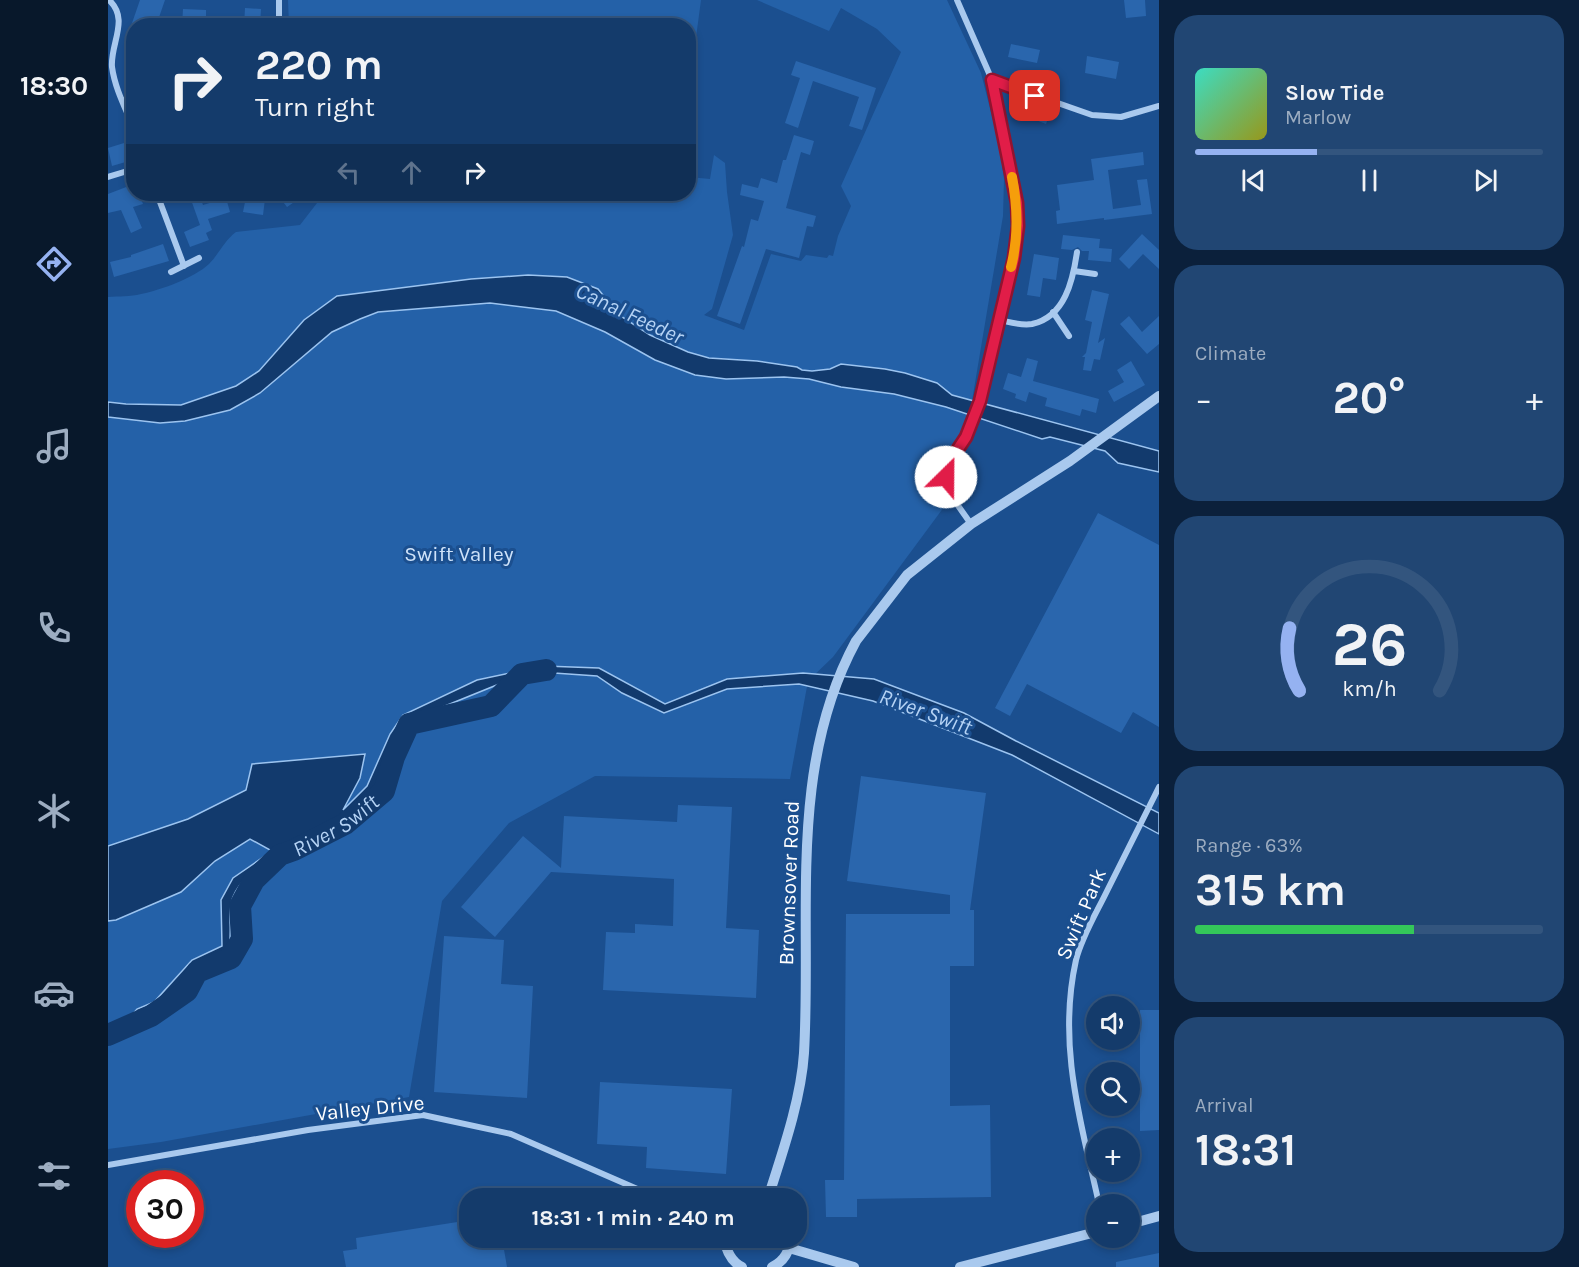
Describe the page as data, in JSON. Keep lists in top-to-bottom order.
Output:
{
  "streets": {
    "street": ["Brownsover Road", "Swift Park", "Valley Drive"]
  },
  "water": ["Canal Feeder", "River Swift"],
  "parks": ["Swift Valley"],
  "page": {
    "tabs": "18:30",
    "turn": ["220 m", "Turn right"],
    "song": ["Slow Tide", "Marlow"],
    "tile": [
      "Climate",
      ["Range · 63%", "315 km"],
      ["Arrival", "18:31"]
    ],
    "heat": ["−", "20°", "+"],
    "map_buttons": ["+", "−"],
    "limit": "30",
    "trip": "18:31 · 1 min · 240 m",
    "gauge": ["26", "km/h"]
  }
}
